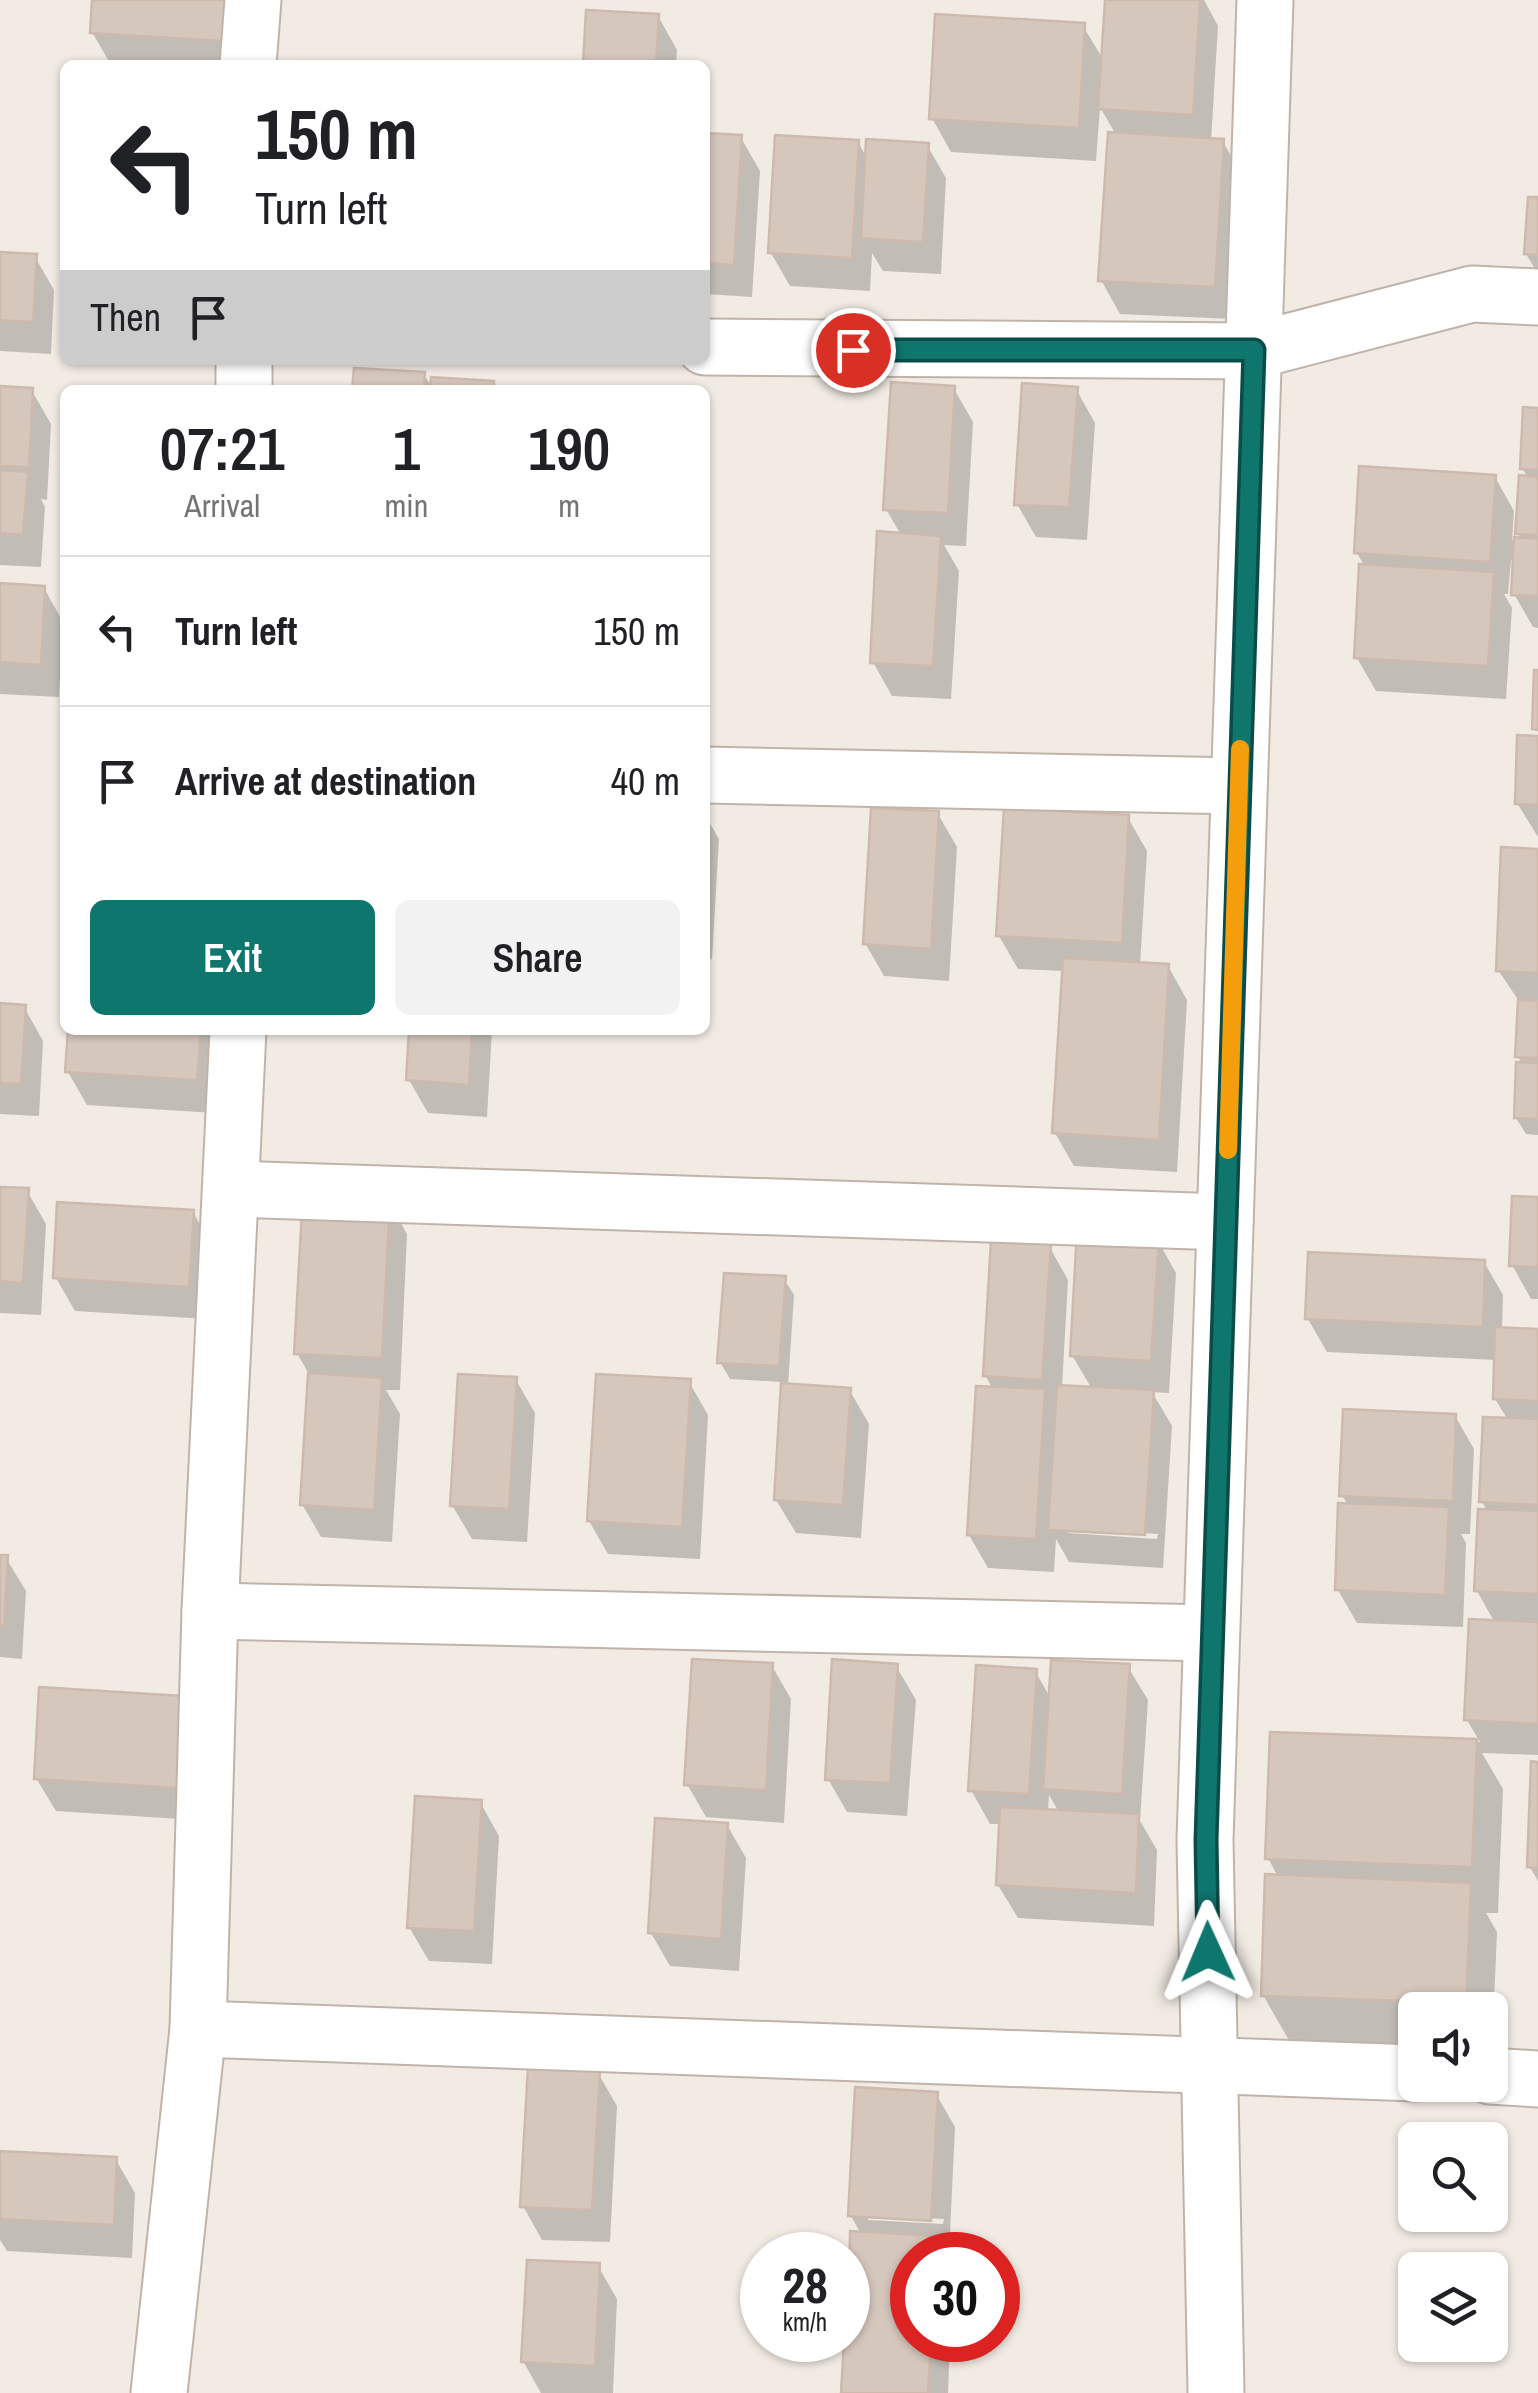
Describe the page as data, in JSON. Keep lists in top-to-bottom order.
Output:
{
  "page": {
    "turn": ["150 m", "Turn left"],
    "then": "Then",
    "eta": [
      "07:21",
      "Arrival",
      "1",
      "min",
      "190",
      "m"
    ],
    "list": [
      {
        "name": "Turn left",
        "value": "150 m"
      },
      {
        "name": "Arrive at destination",
        "value": "40 m"
      }
    ],
    "buttons": ["Exit", "Share"],
    "speed": "28 km/h",
    "limit": "30"
  }
}
